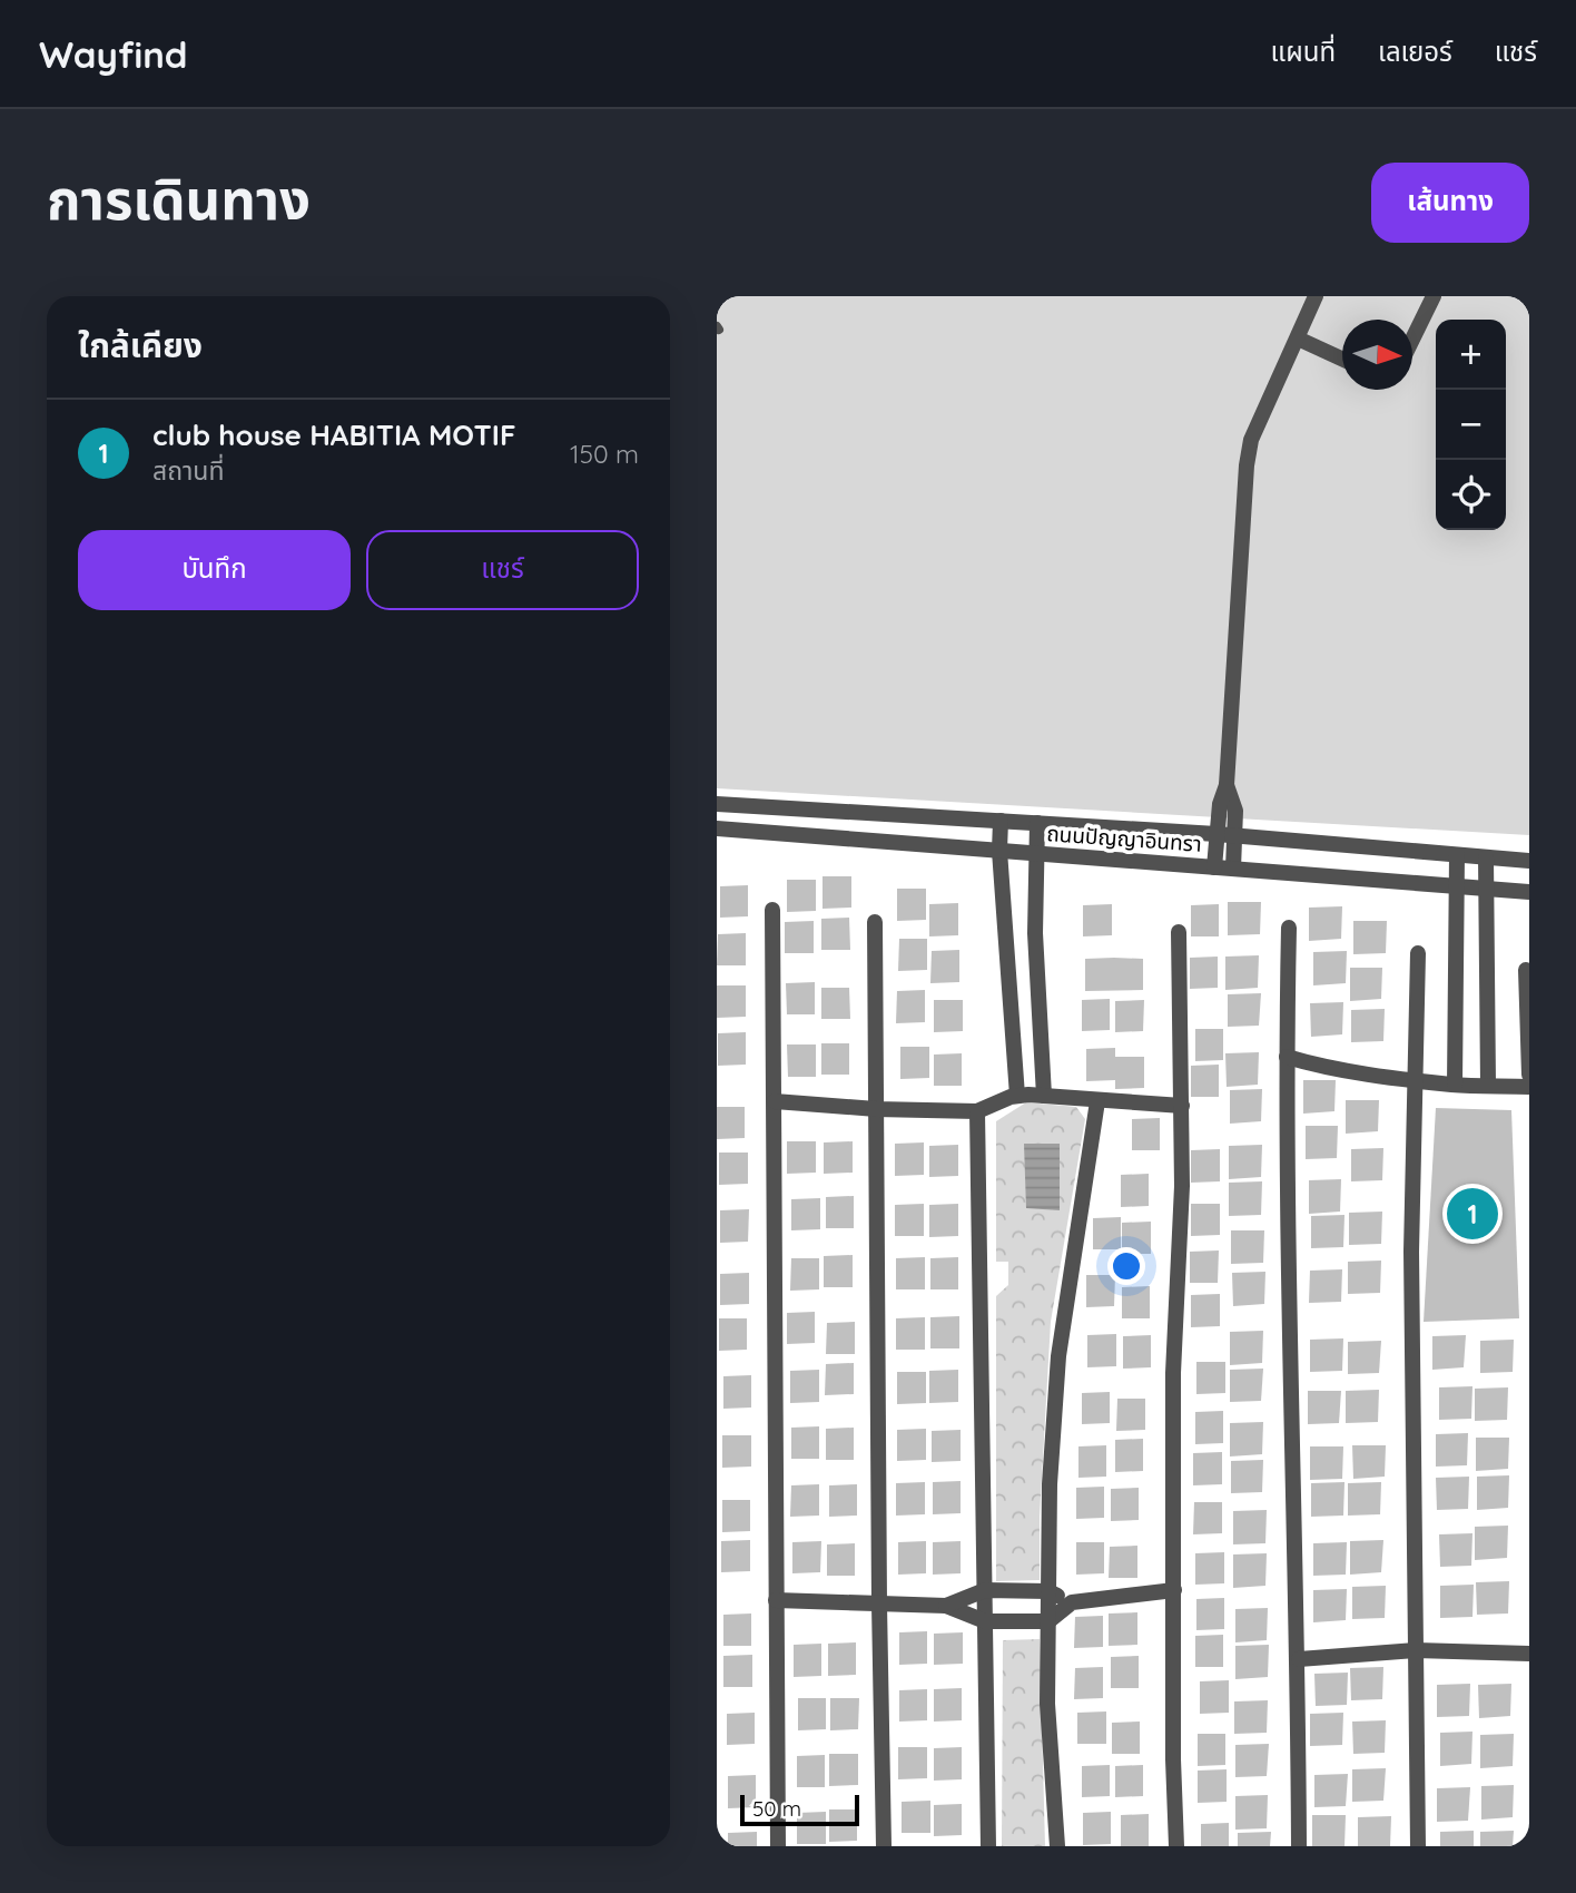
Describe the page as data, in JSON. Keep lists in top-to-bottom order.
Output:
{
  "streets": {
    "street": ["ถนนปัญญาอินทรา"]
  },
  "scale_bar": "50 m",
  "north": "right",
  "page": {
    "header": "Wayfind",
    "nav": ["แผนที่", "เลเยอร์", "แชร์"],
    "title": "การเดินทาง",
    "buttons": [
      "เส้นทาง",
      ["บันทึก", "แชร์"]
    ],
    "heading": "ใกล้เคียง",
    "map_buttons": ["+", "−"],
    "list": [
      {
        "mark": "1",
        "name": "club house HABITIA MOTIF",
        "note": "สถานที่",
        "value": "150 m"
      }
    ],
    "pins": "1",
    "scale": "50 m"
  }
}
